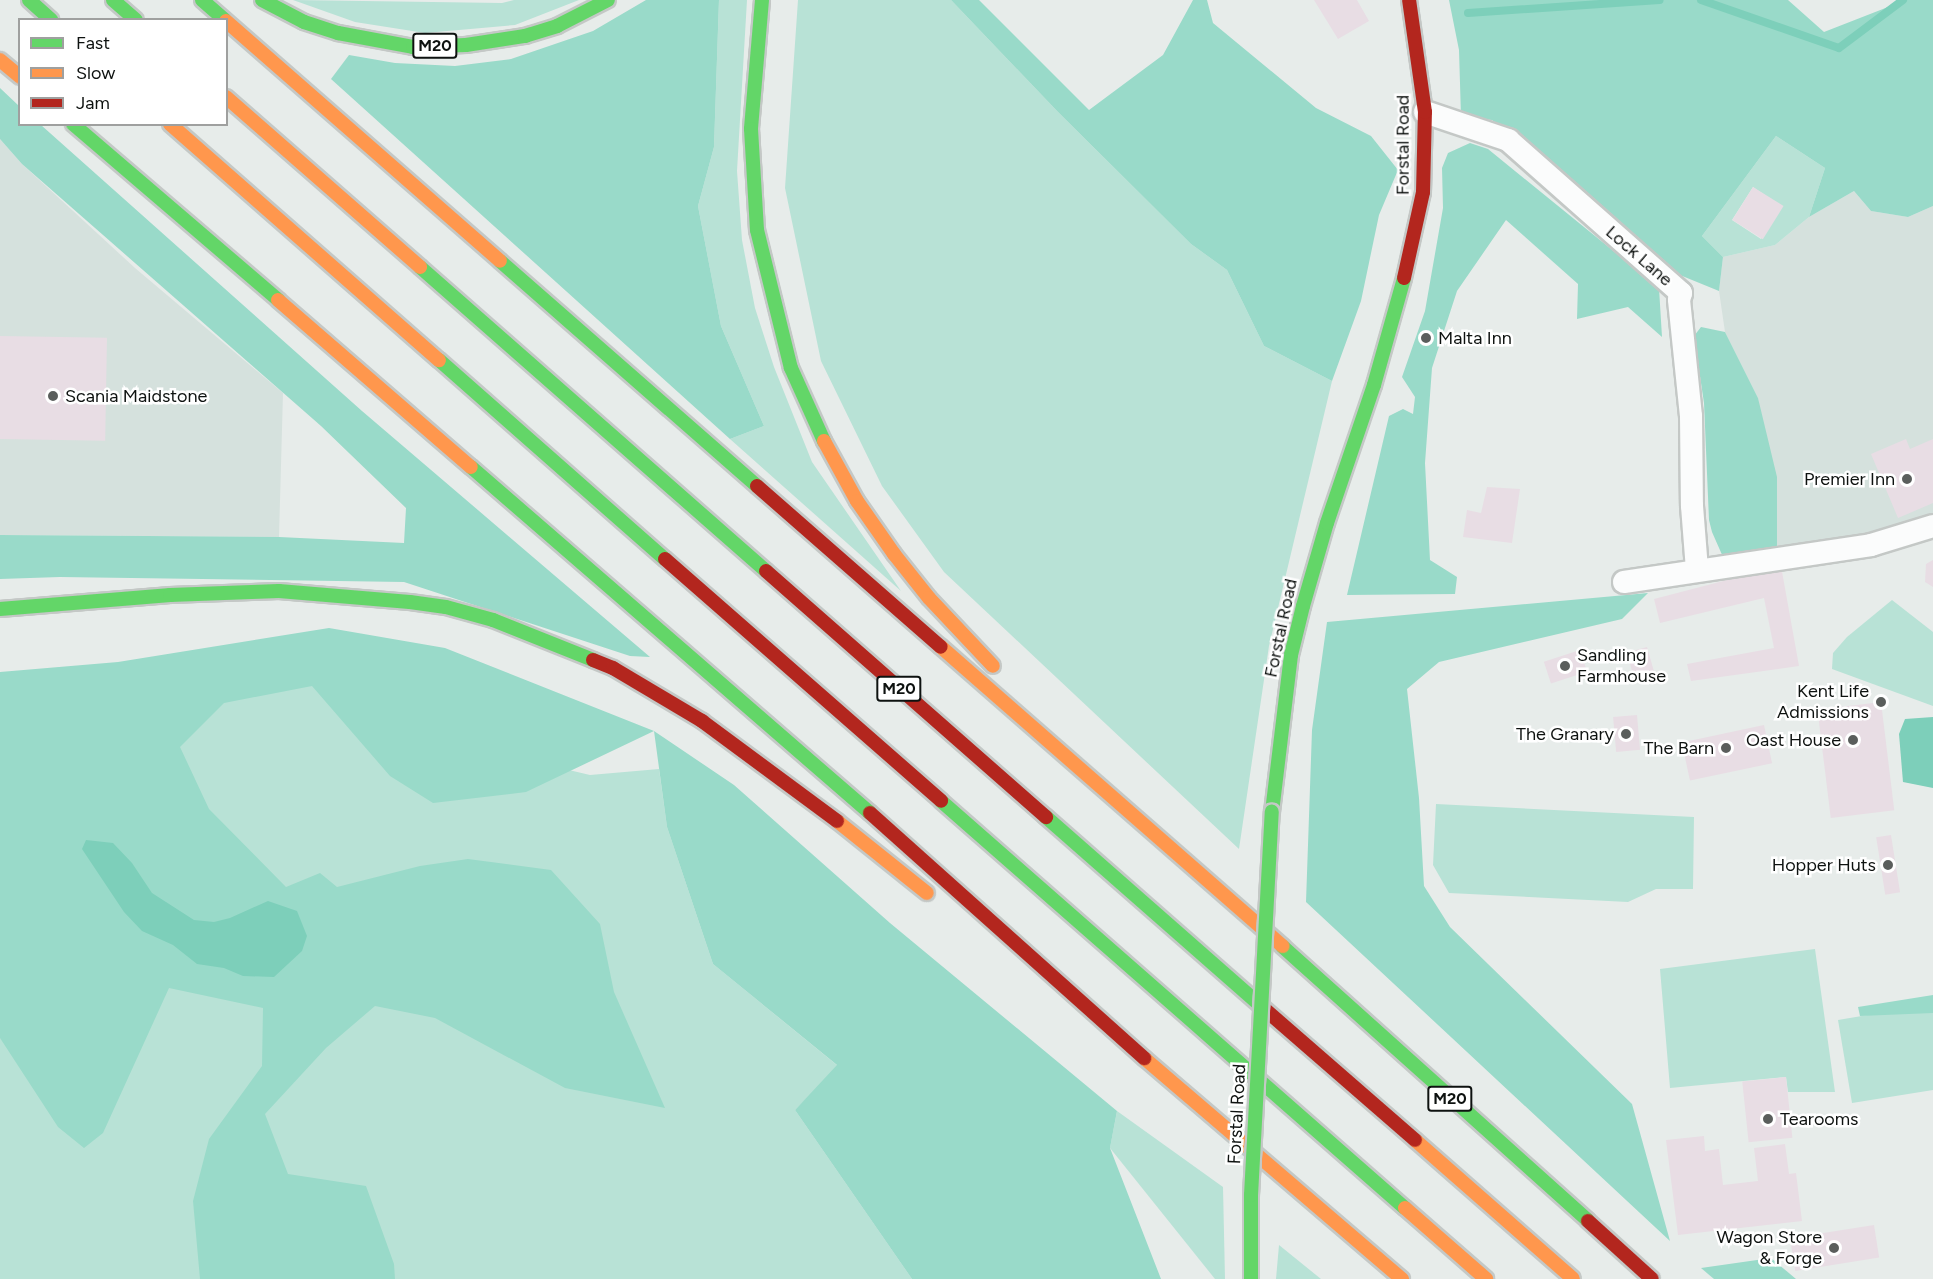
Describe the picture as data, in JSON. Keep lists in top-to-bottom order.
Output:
{
  "streets": {
    "main road": ["M20", "Forstal Road"],
    "street": ["Lock Lane"]
  },
  "crossings": [
    ["Forstal Road", "Lock Lane"]
  ],
  "places": [
    "Malta Inn",
    "Scania Maidstone",
    "Premier Inn",
    "Sandling Farmhouse",
    "Kent Life Admissions",
    "The Granary",
    "Oast House",
    "The Barn",
    "Hopper Huts",
    "Tearooms",
    "Wagon Store & Forge"
  ],
  "legend": ["Fast", "Slow", "Jam"]
}
